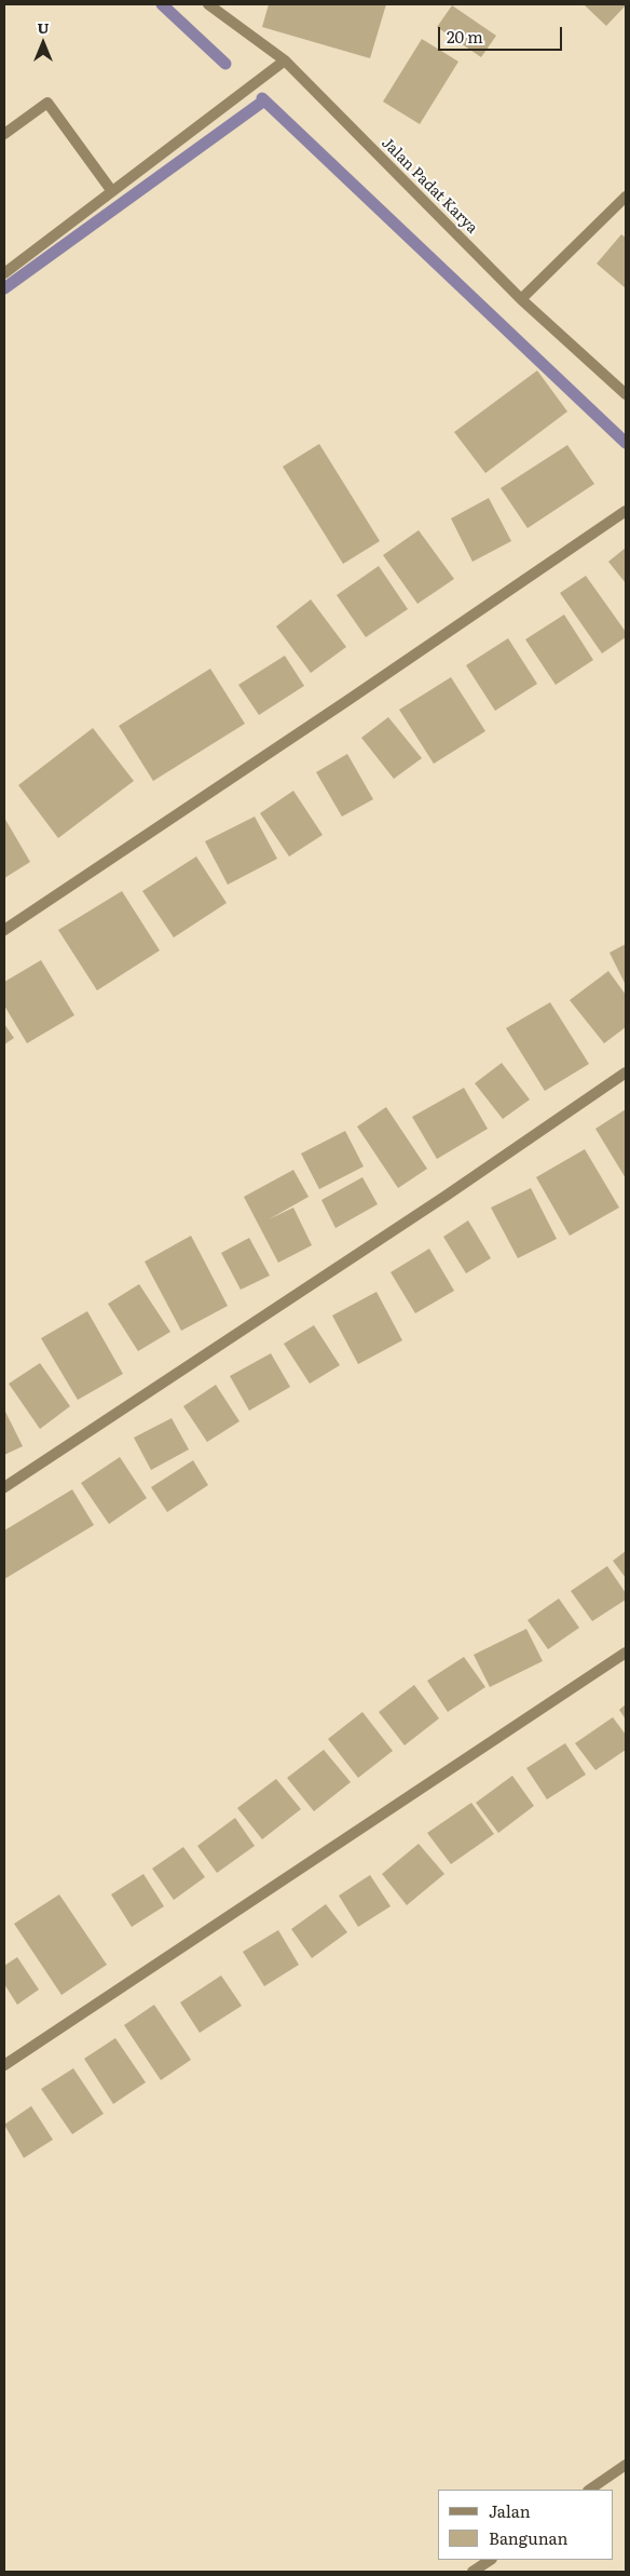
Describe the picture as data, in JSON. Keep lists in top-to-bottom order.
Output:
{
  "streets": {
    "street": ["Jalan Padat Karya"]
  },
  "legend": ["Jalan", "Bangunan"],
  "scale_bar": "20 m",
  "north": "top"
}
